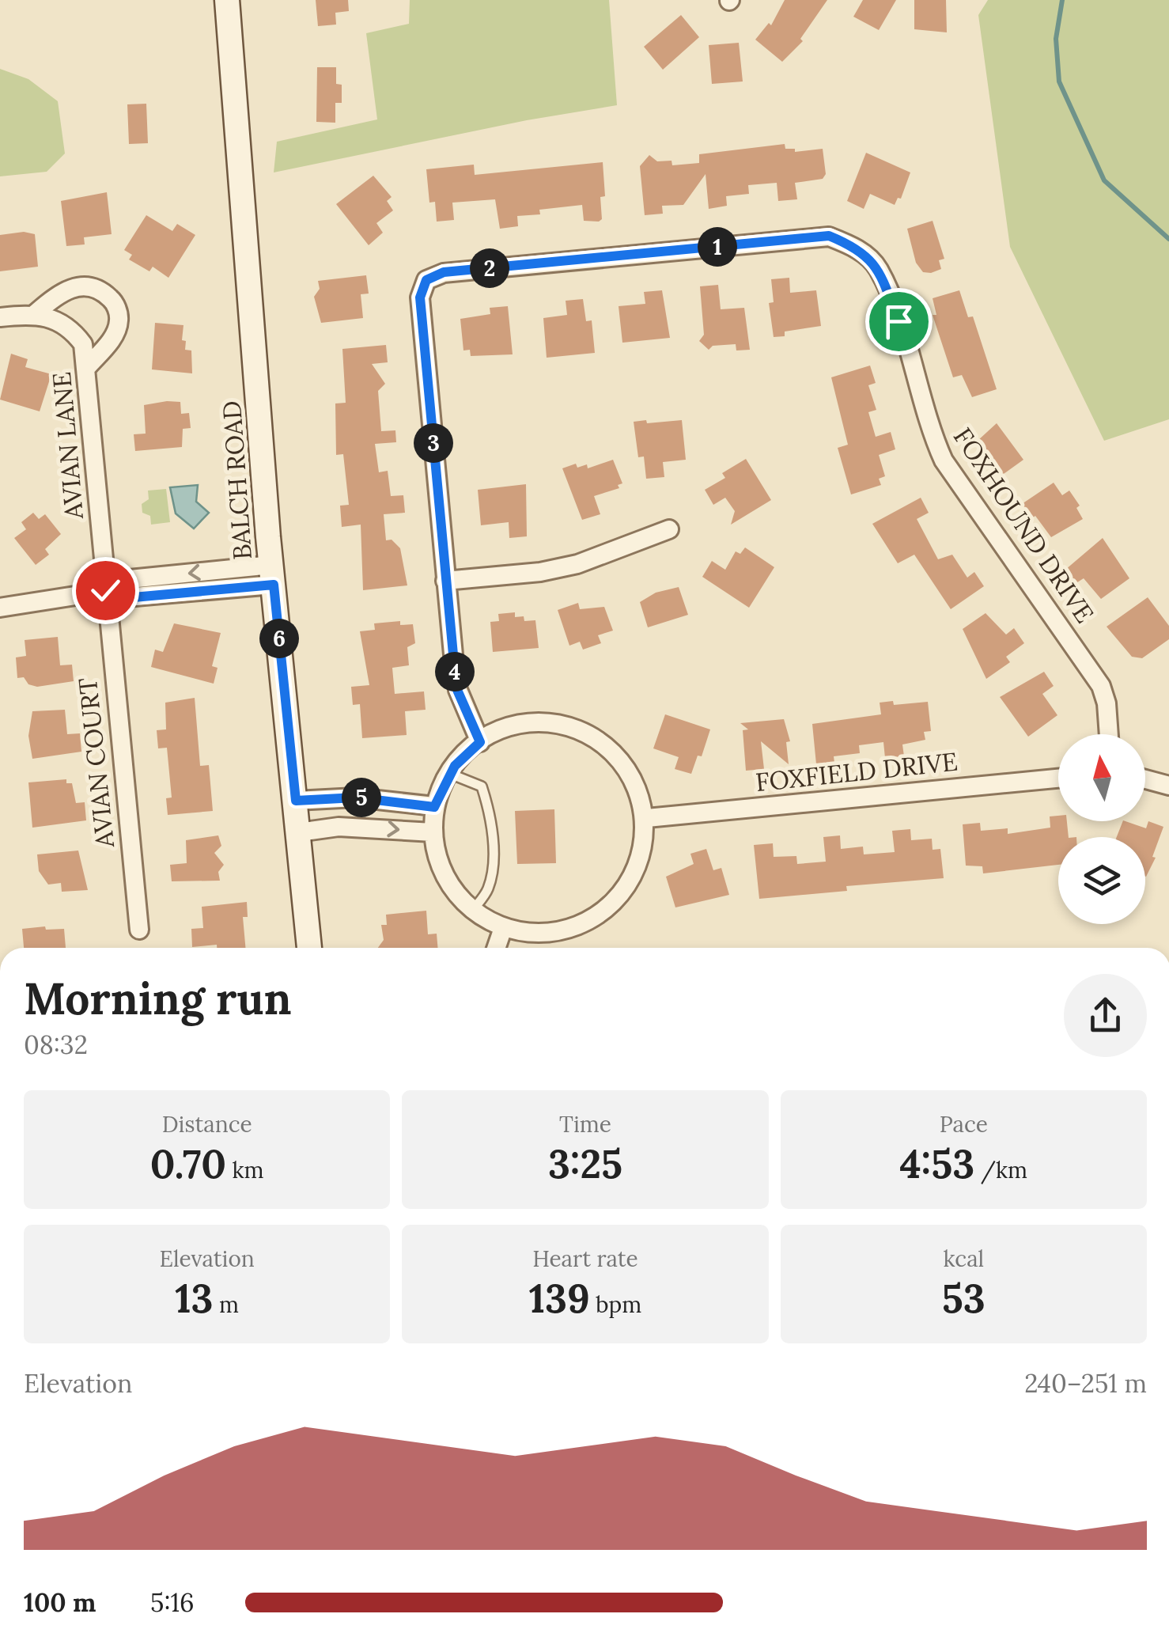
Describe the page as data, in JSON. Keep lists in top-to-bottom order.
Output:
{
  "streets": {
    "street": [
      "AVIAN LANE",
      "BALCH ROAD",
      "FOXHOUND DRIVE",
      "AVIAN COURT",
      "FOXFIELD DRIVE"
    ]
  },
  "crossings": [
    ["AVIAN LANE", "AVIAN COURT"]
  ],
  "north": "top",
  "page": {
    "pins": [
      "1",
      "2",
      "3",
      "6",
      "4",
      "5"
    ],
    "heading": ["Morning run", "08:32"],
    "stats": [
      ["Distance", "0.70 km"],
      ["Time", "3:25"],
      ["Pace", "4:53 /km"],
      ["Elevation", "13 m"],
      ["Heart rate", "139 bpm"],
      ["kcal", "53"]
    ],
    "chart": ["Elevation", "240–251 m"],
    "list": [
      {
        "name": "100 m",
        "note": "5:16"
      }
    ]
  }
}
